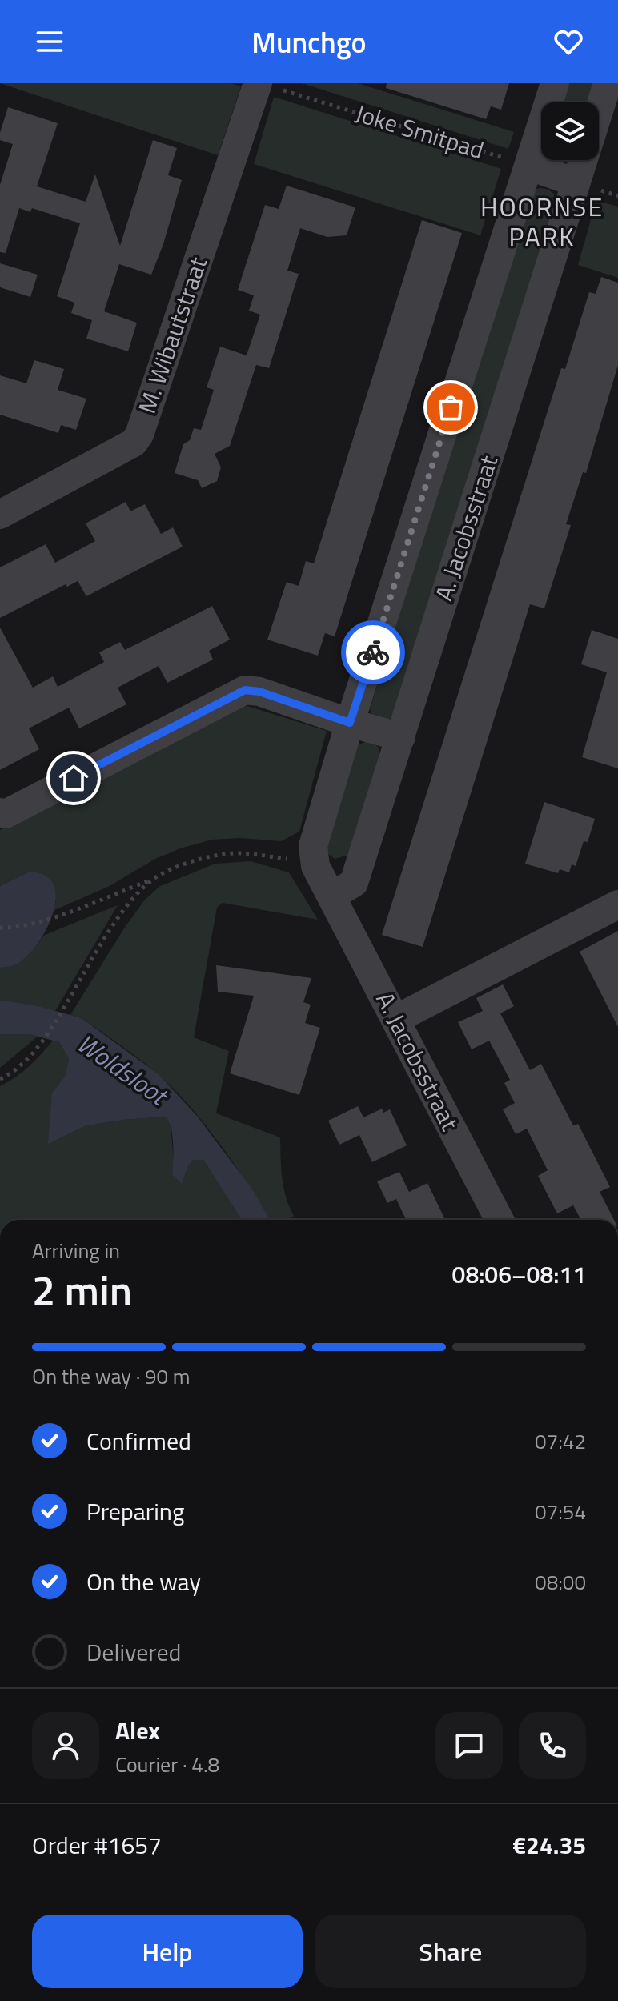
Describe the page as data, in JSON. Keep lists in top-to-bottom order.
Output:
{
  "streets": {
    "street": ["M. Wibautstraat", "A. Jacobsstraat"],
    "path": ["Joke Smitpad"]
  },
  "crossings": [
    ["Joke Smitpad", "M. Wibautstraat"]
  ],
  "districts": ["HOORNSE PARK"],
  "water": ["Woldsloot"],
  "page": {
    "header": "Munchgo",
    "heading": ["2 min", "Arriving in", "08:06–08:11"],
    "panel": [
      "Alex",
      "Courier · 4.8",
      "Order #1657",
      "€24.35"
    ],
    "bar": "On the way · 90 m",
    "list": [
      ["Confirmed", "07:42"],
      ["Preparing", "07:54"],
      ["On the way", "08:00"],
      "Delivered"
    ],
    "buttons": ["Help", "Share"]
  }
}
